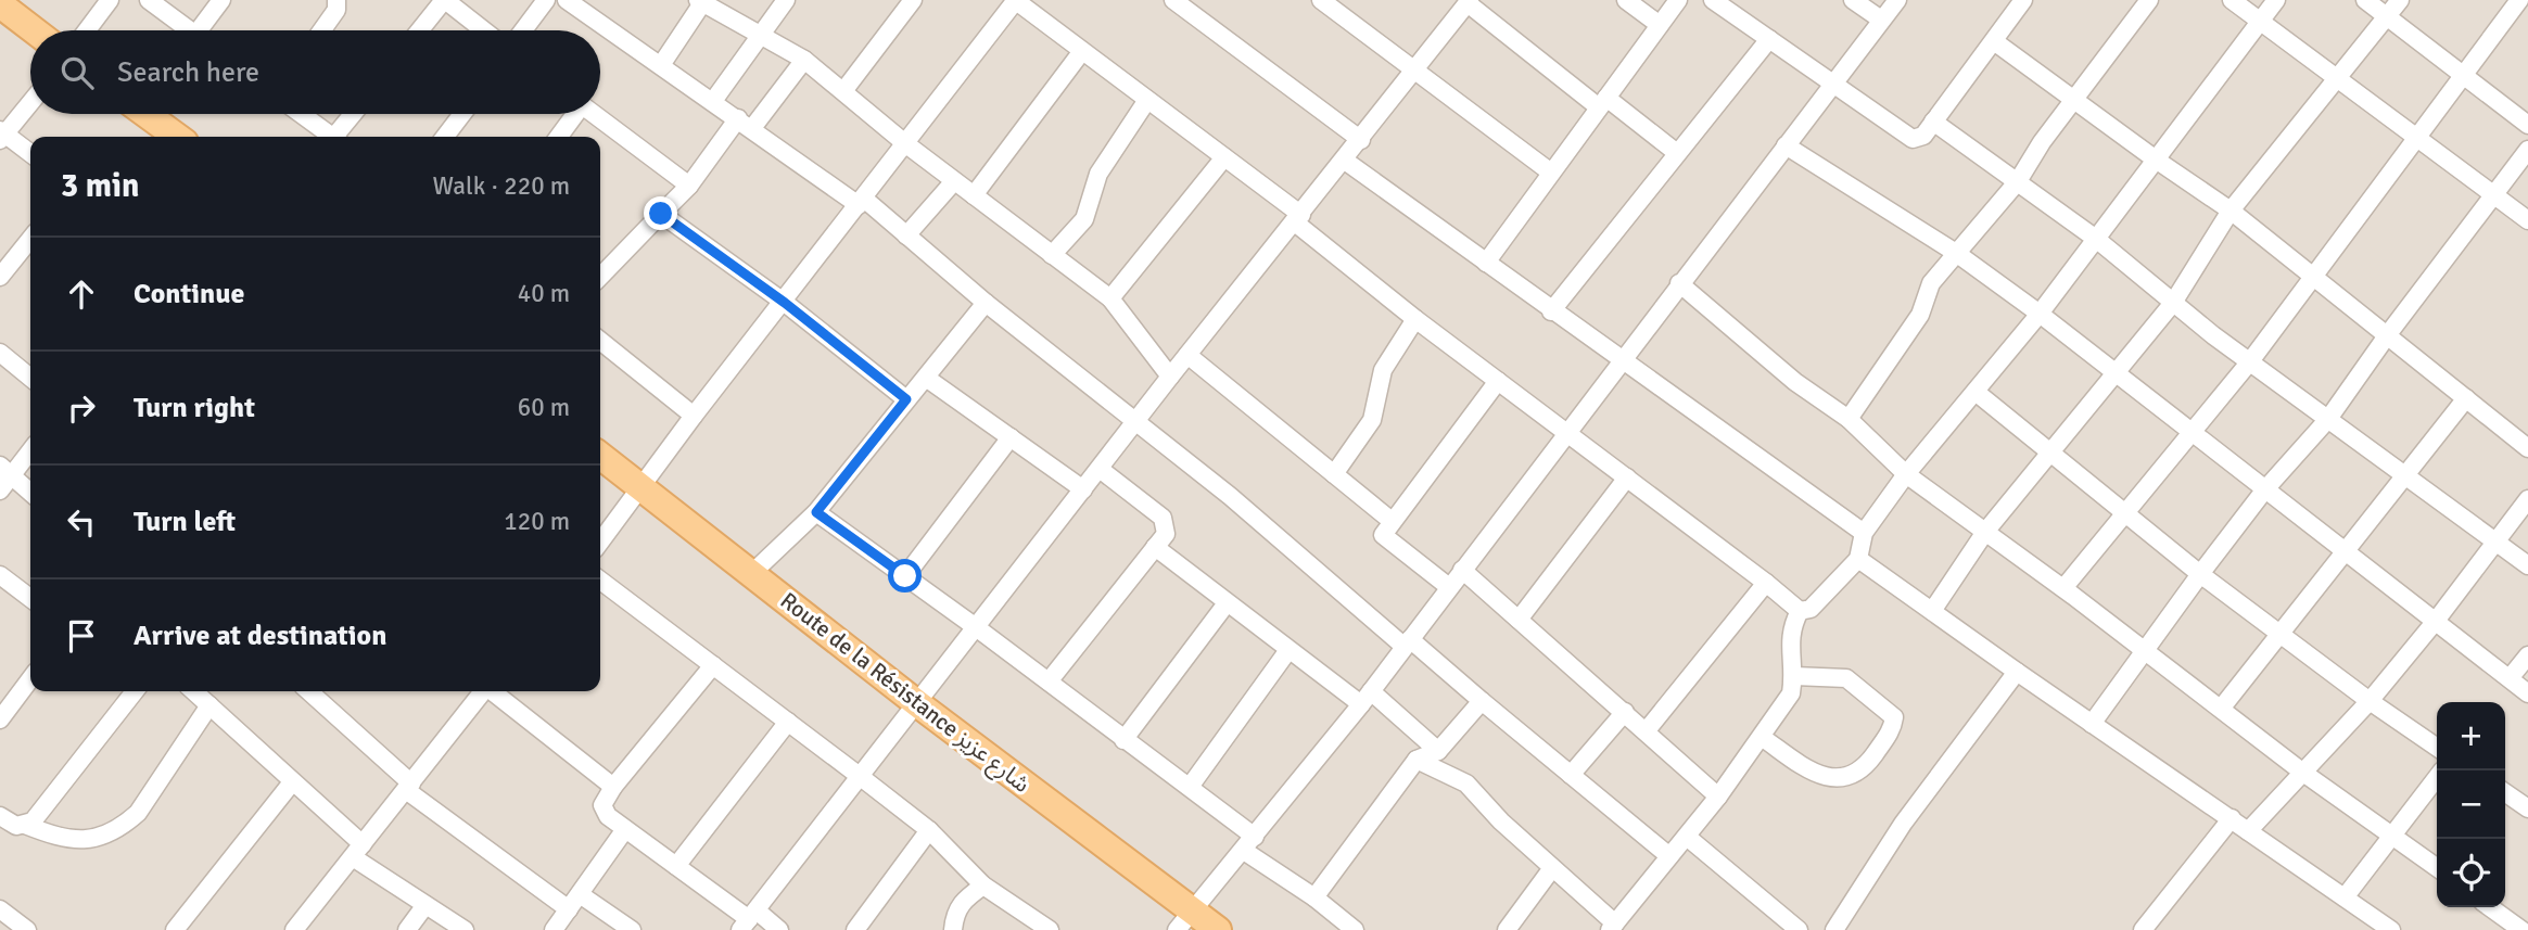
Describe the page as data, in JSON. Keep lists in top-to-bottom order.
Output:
{
  "streets": {
    "main road": ["Route de la Résistance شارع عزيز"]
  },
  "page": {
    "search": "Search here",
    "heading": ["3 min", "Walk · 220 m"],
    "list": [
      ["Continue", "40 m"],
      ["Turn right", "60 m"],
      ["Turn left", "120 m"],
      "Arrive at destination"
    ],
    "map_buttons": ["+", "−"]
  }
}
